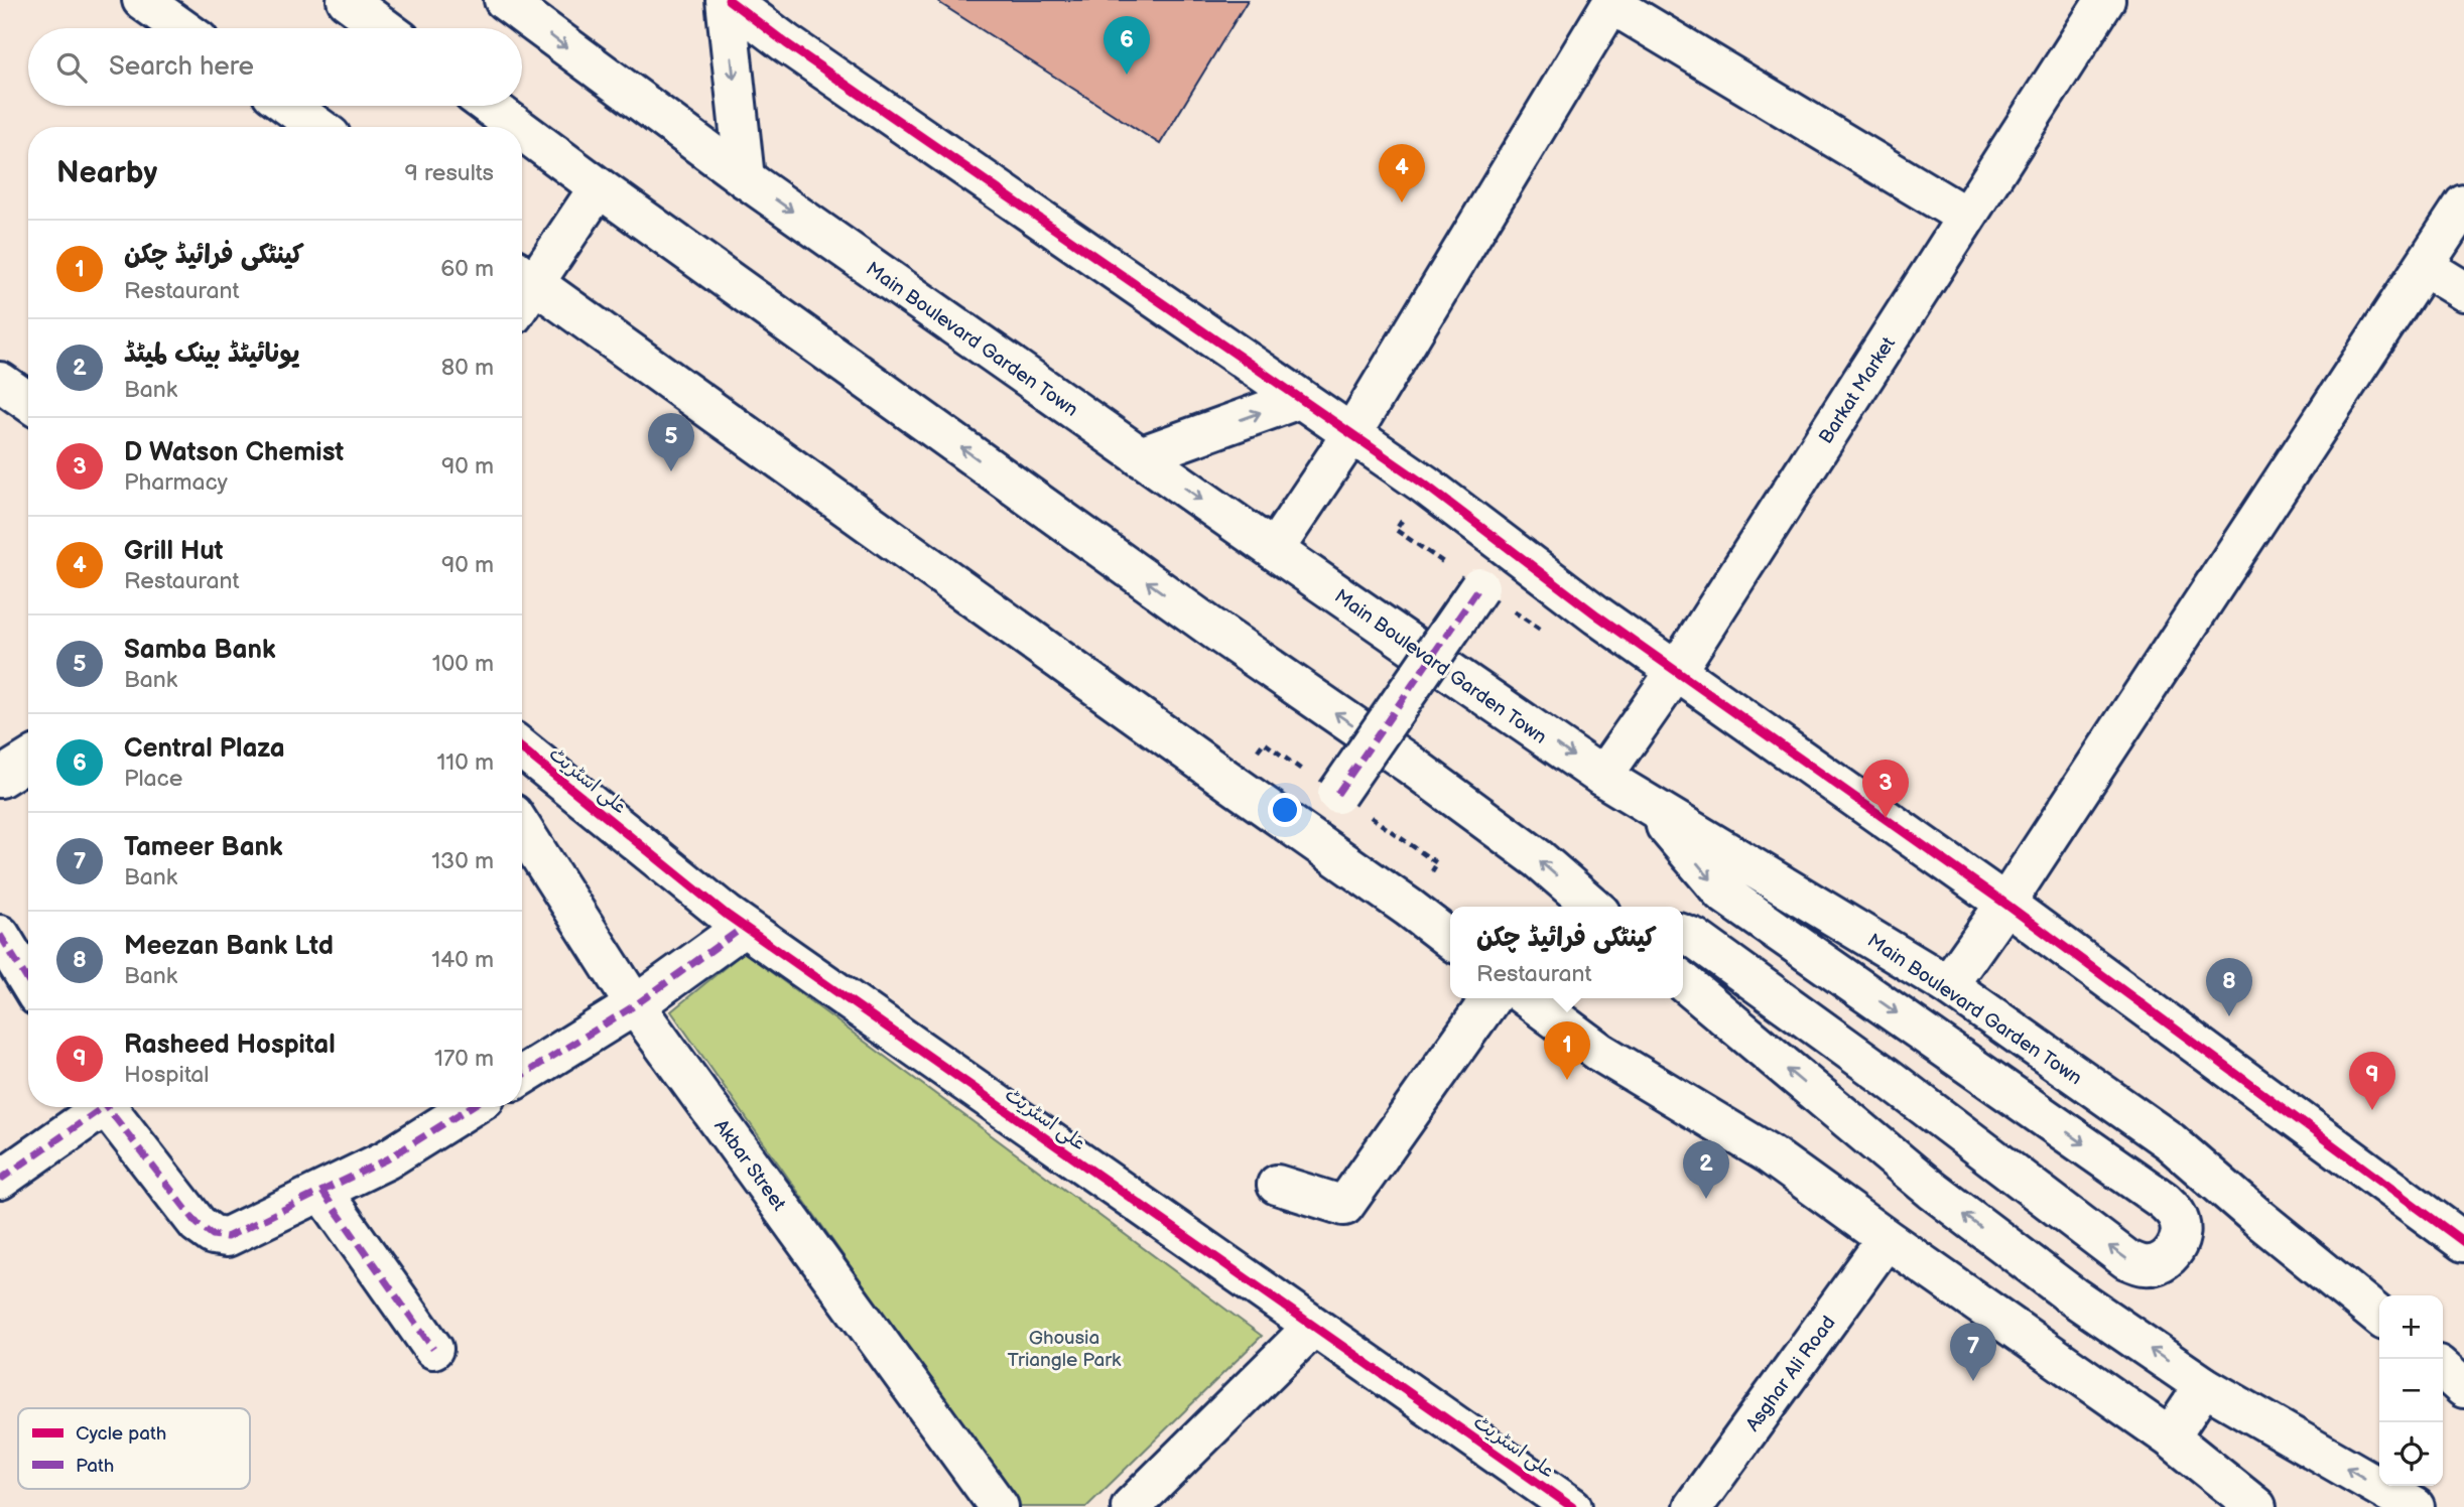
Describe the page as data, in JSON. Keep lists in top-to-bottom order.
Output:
{
  "streets": {
    "street": [
      "Main Boulevard Garden Town",
      "Barkat Market",
      "علی اسٹریٹ",
      "Akbar Street",
      "Asghar Ali Road"
    ]
  },
  "crossings": [
    ["Main Boulevard Garden Town", "Barkat Market"]
  ],
  "parks": ["Ghousia Triangle Park"],
  "legend": ["Cycle path", "Path"],
  "page": {
    "pins": [
      "6",
      "4",
      "5",
      "3",
      "8",
      "1",
      "9",
      "2",
      "7"
    ],
    "search": "Search here",
    "heading": ["Nearby", "9 results"],
    "list": [
      {
        "mark": "1",
        "name": "کینٹکی فرائیڈ چکن",
        "note": "Restaurant",
        "value": "60 m"
      },
      {
        "mark": "2",
        "name": "یونائیٹڈ بینک لمیٹڈ",
        "note": "Bank",
        "value": "80 m"
      },
      {
        "mark": "3",
        "name": "D Watson Chemist",
        "note": "Pharmacy",
        "value": "90 m"
      },
      {
        "mark": "4",
        "name": "Grill Hut",
        "note": "Restaurant",
        "value": "90 m"
      },
      {
        "mark": "5",
        "name": "Samba Bank",
        "note": "Bank",
        "value": "100 m"
      },
      {
        "mark": "6",
        "name": "Central Plaza",
        "note": "Place",
        "value": "110 m"
      },
      {
        "mark": "7",
        "name": "Tameer Bank",
        "note": "Bank",
        "value": "130 m"
      },
      {
        "mark": "8",
        "name": "Meezan Bank Ltd",
        "note": "Bank",
        "value": "140 m"
      },
      {
        "mark": "9",
        "name": "Rasheed Hospital",
        "note": "Hospital",
        "value": "170 m"
      }
    ],
    "popup": ["کینٹکی فرائیڈ چکن", "Restaurant"],
    "map_buttons": ["+", "−"]
  }
}
